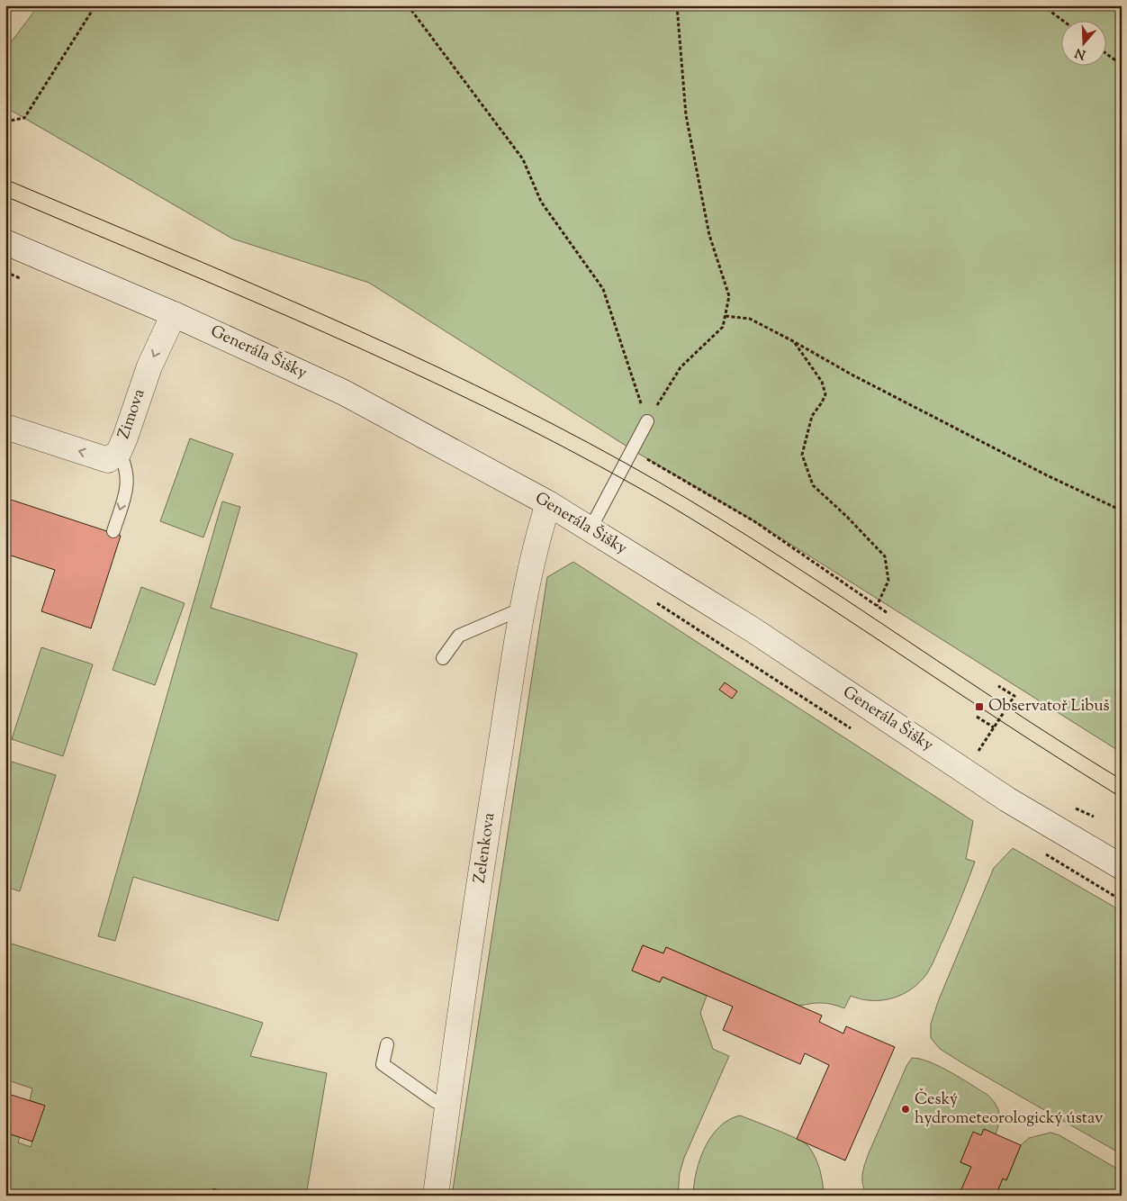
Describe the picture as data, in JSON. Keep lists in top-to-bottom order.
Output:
{
  "streets": {
    "main road": ["Generála Šišky", "Zimova", "Zelenkova"]
  },
  "crossings": [
    ["Generála Šišky", "Zimova"],
    ["Generála Šišky", "Zelenkova"]
  ],
  "places": {
    "transit": ["Observatoř Libuš"],
    "other": ["Český hydrometeorologický ústav"]
  },
  "north": "bottom"
}
